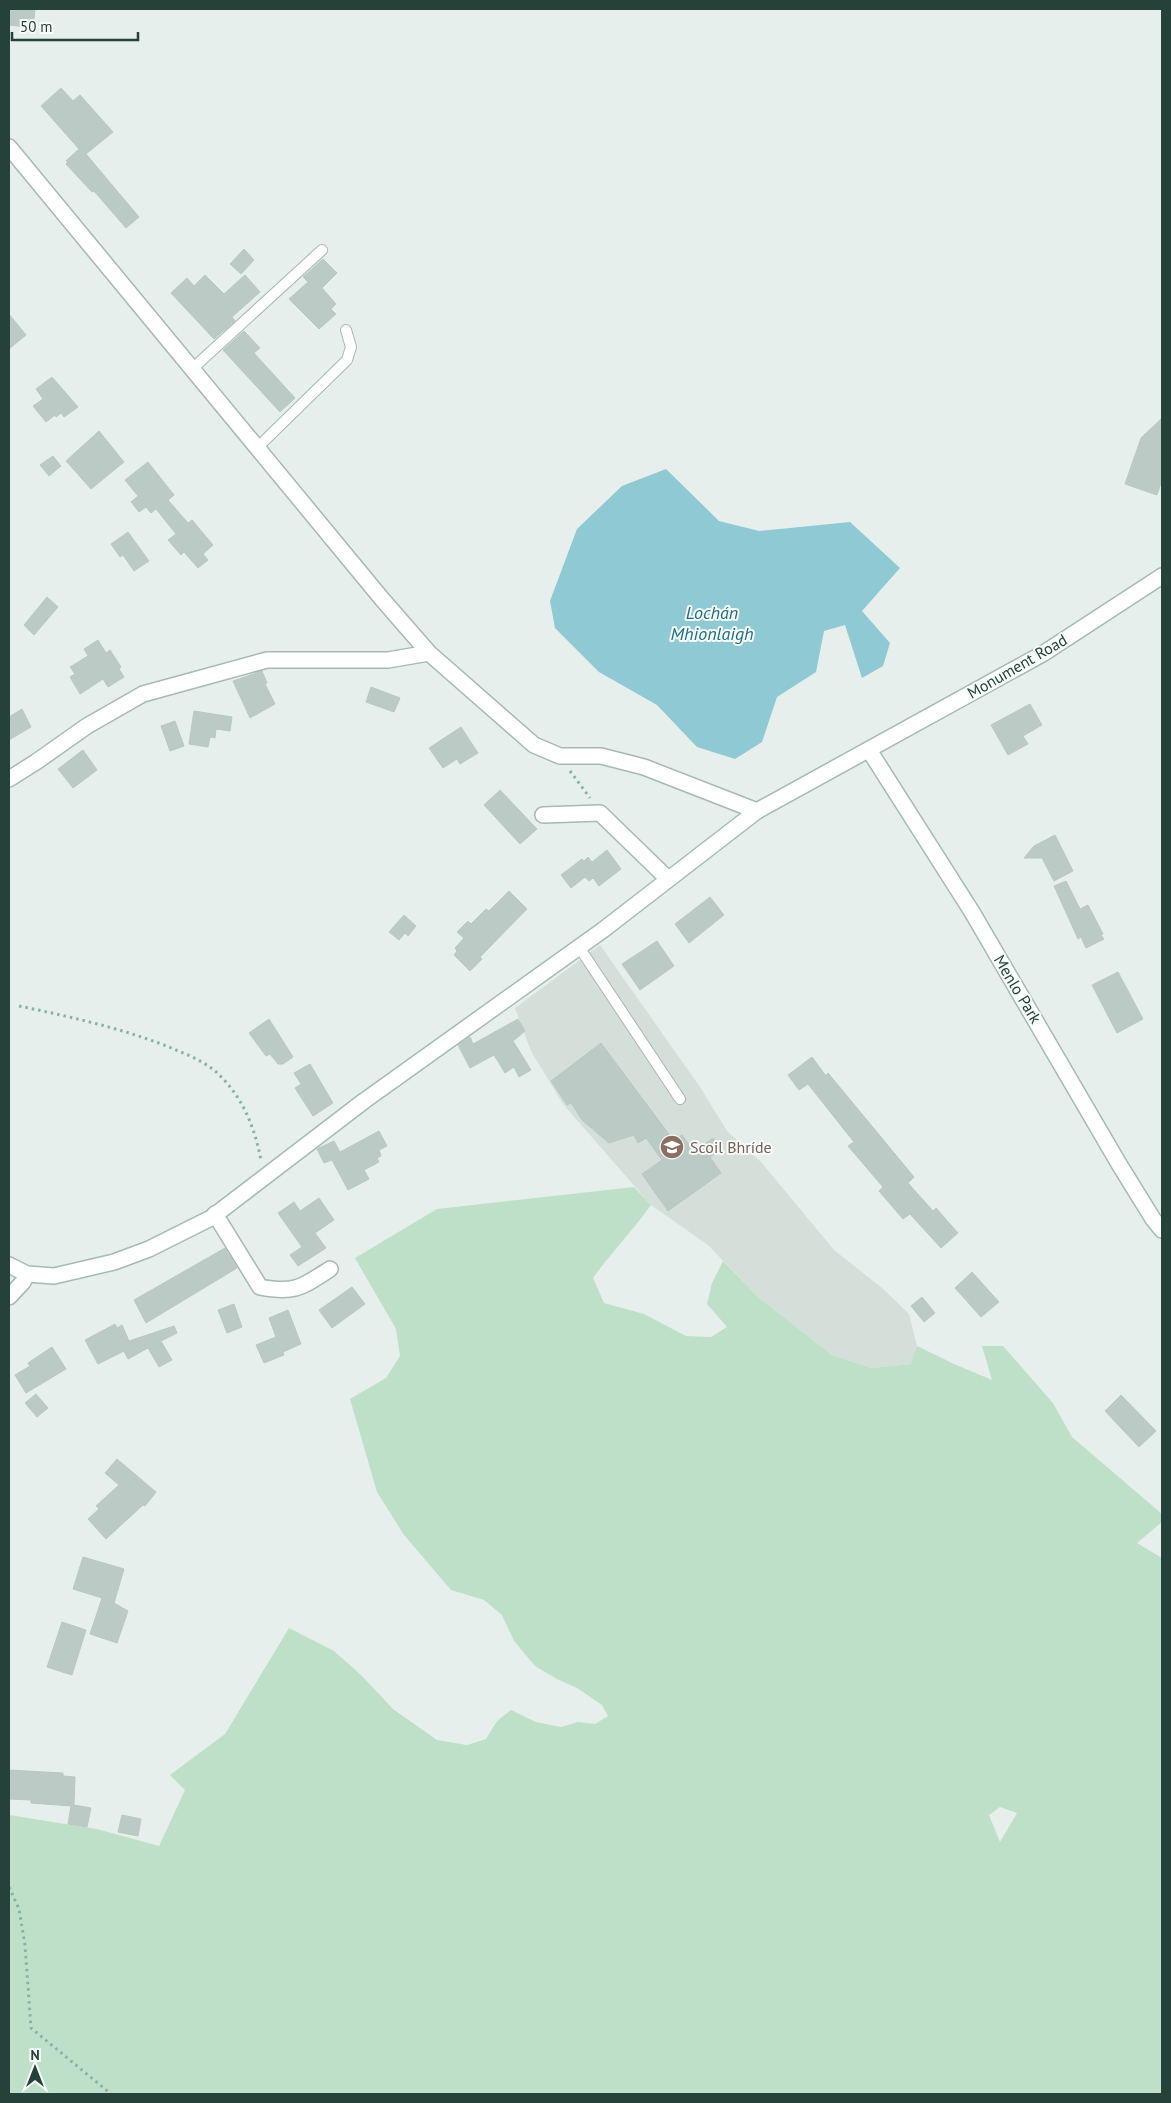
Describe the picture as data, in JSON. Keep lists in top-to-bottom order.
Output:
{
  "streets": {
    "street": ["Monument Road", "Menlo Park"]
  },
  "crossings": [
    ["Monument Road", "Menlo Park"]
  ],
  "water": ["Lochán Mhionlaigh"],
  "places": {
    "school or university": ["Scoil Bhríde"]
  },
  "scale_bar": "50 m",
  "north": "top"
}
